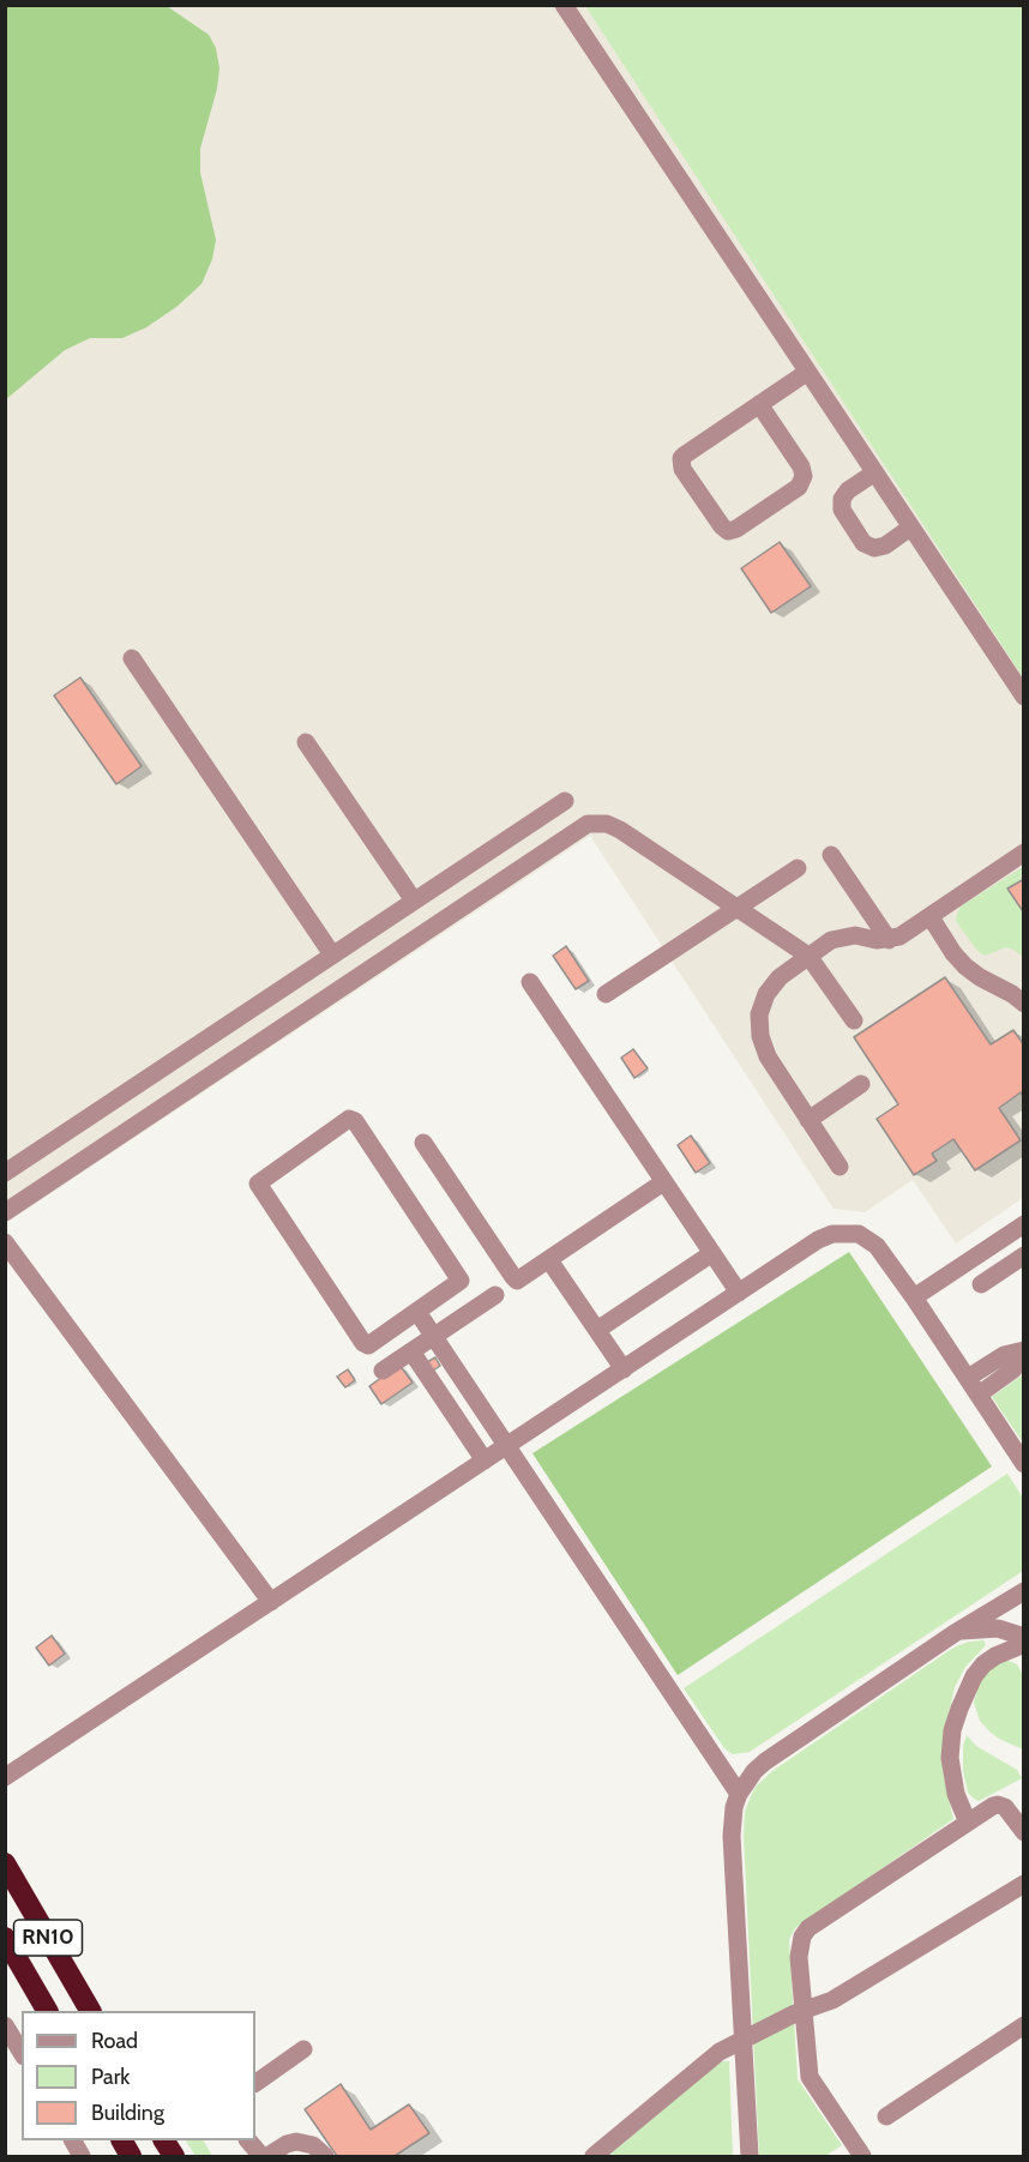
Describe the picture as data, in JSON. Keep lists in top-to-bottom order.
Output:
{
  "streets": {
    "highway": ["RN10"]
  },
  "legend": ["Road", "Park", "Building"]
}
